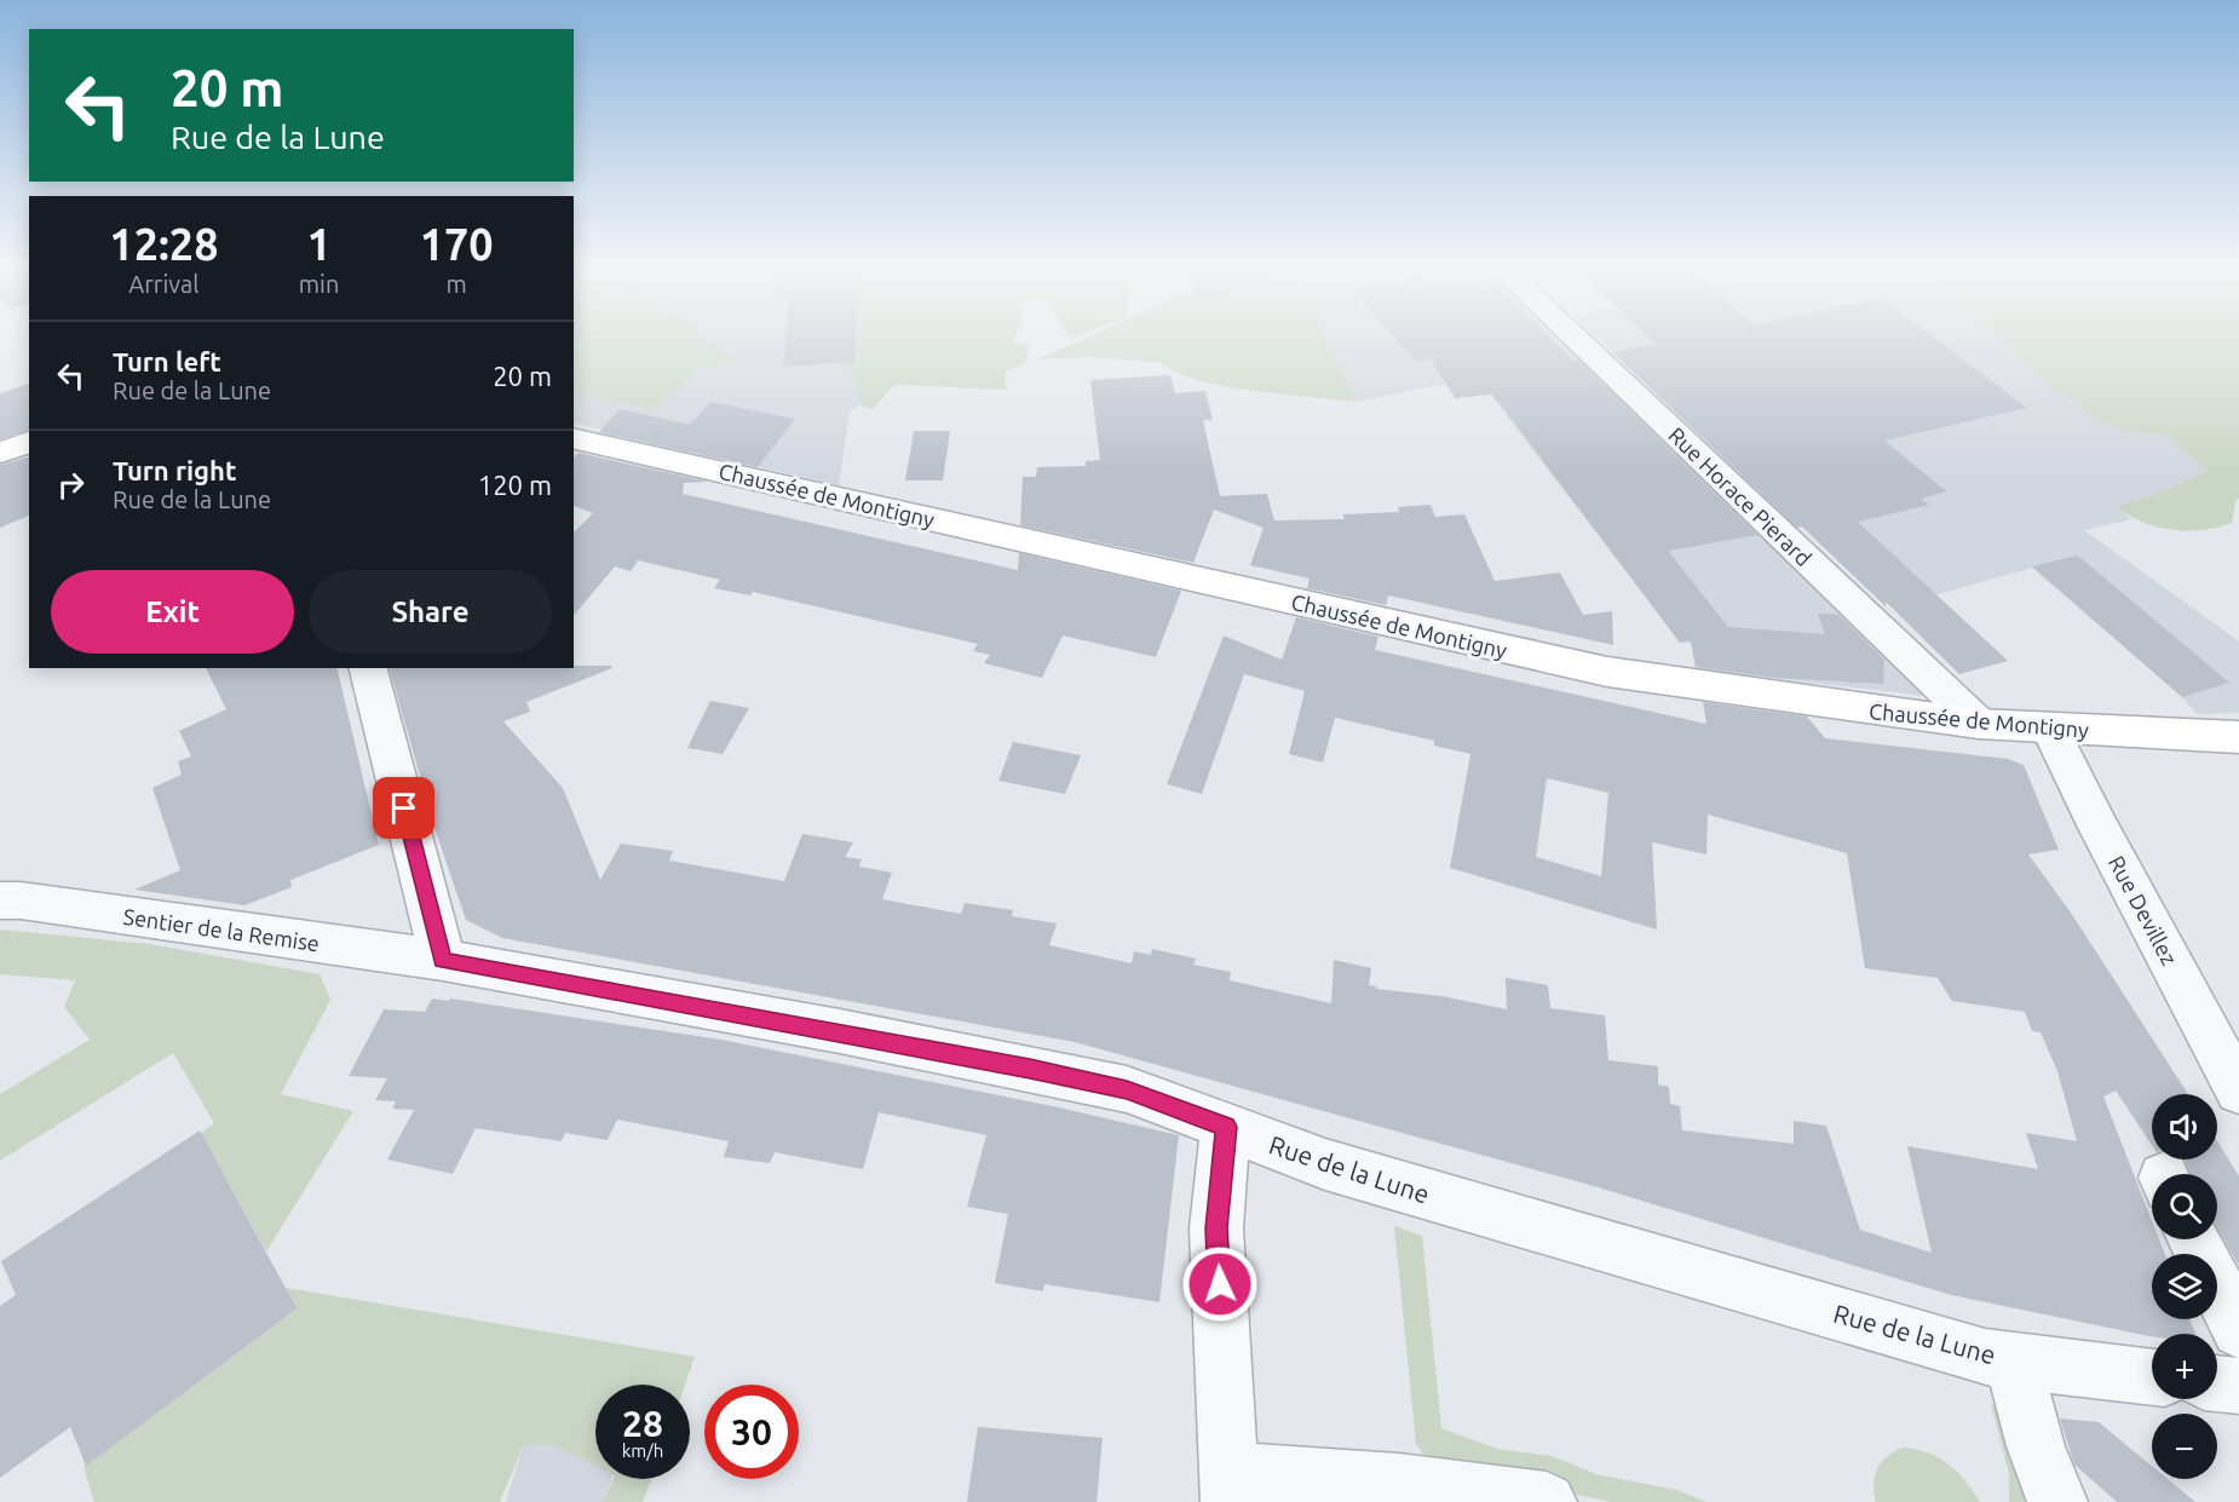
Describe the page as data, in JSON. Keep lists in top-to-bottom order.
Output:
{
  "streets": {
    "main road": ["Chaussée de Montigny"],
    "street": [
      "Rue Horace Pierard",
      "Rue Devillez",
      "Sentier de la Remise",
      "Rue de la Lune"
    ]
  },
  "crossings": [
    ["Chaussée de Montigny", "Rue Horace Pierard"],
    ["Chaussée de Montigny", "Rue Devillez"],
    ["Sentier de la Remise", "Rue de la Lune"]
  ],
  "page": {
    "turn": ["20 m", "Rue de la Lune"],
    "eta": [
      "12:28",
      "Arrival",
      "1",
      "min",
      "170",
      "m"
    ],
    "list": [
      {
        "name": "Turn left",
        "note": "Rue de la Lune",
        "value": "20 m"
      },
      {
        "name": "Turn right",
        "note": "Rue de la Lune",
        "value": "120 m"
      }
    ],
    "buttons": ["Exit", "Share"],
    "map_buttons": ["+", "−"],
    "speed": "28 km/h",
    "limit": "30"
  }
}
